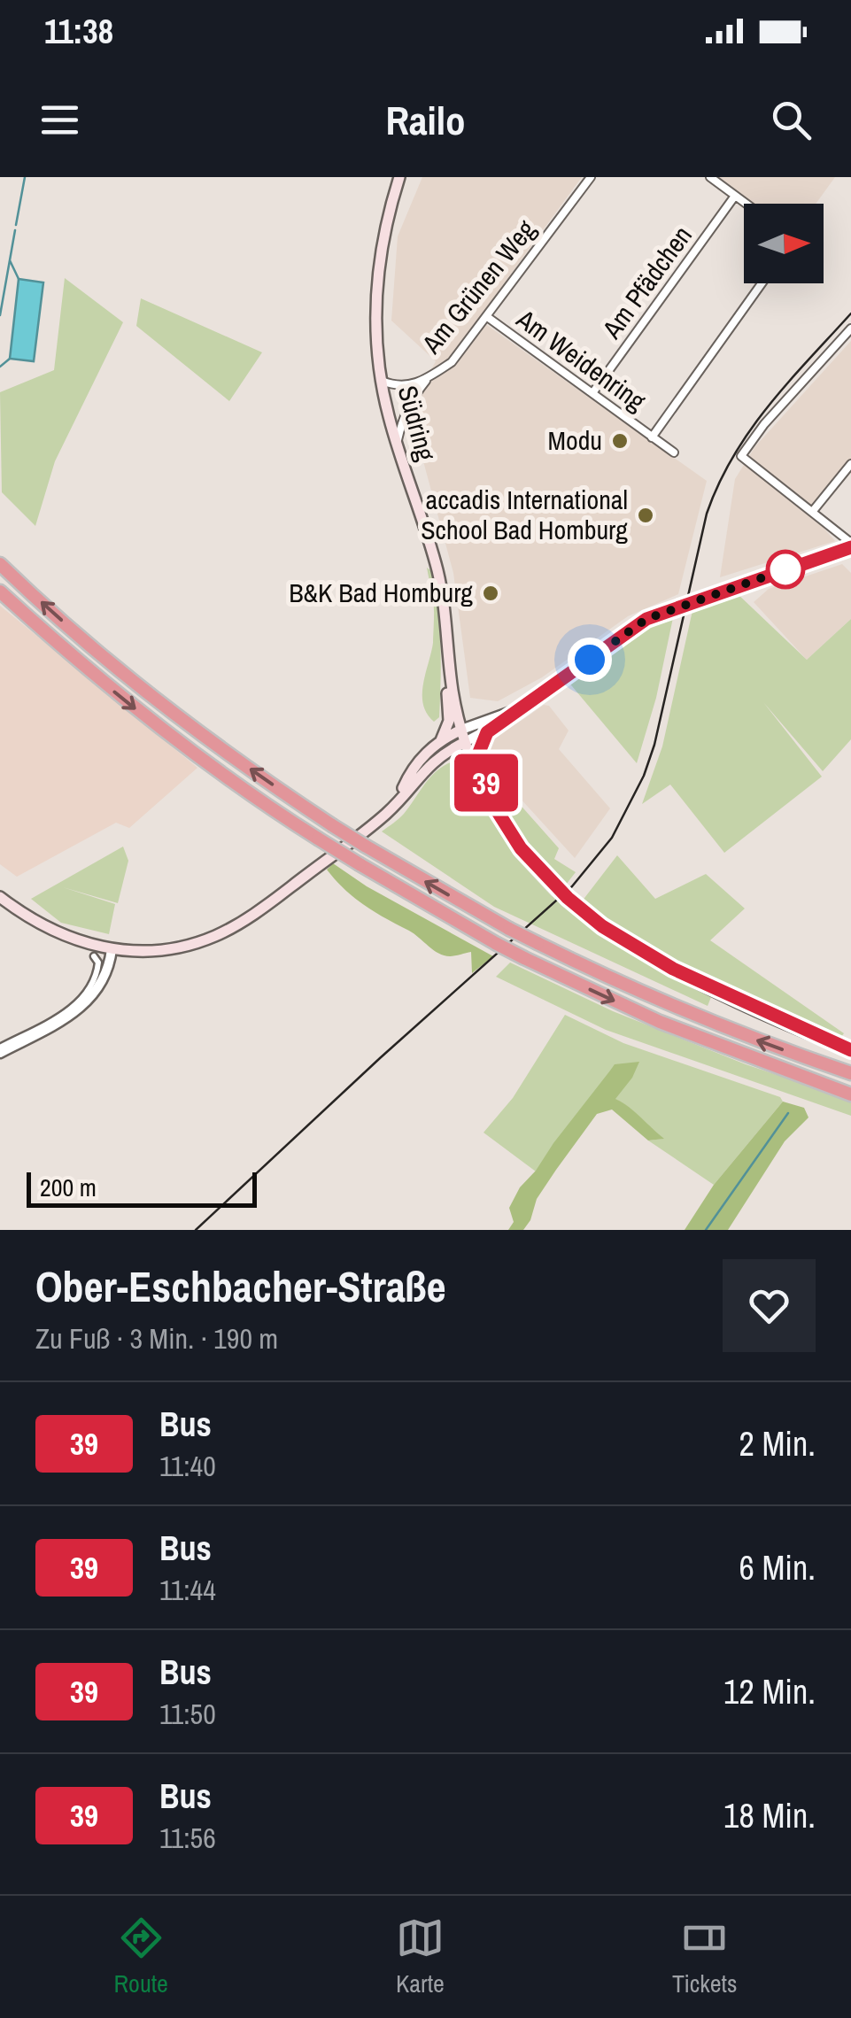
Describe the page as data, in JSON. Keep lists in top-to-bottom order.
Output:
{
  "streets": {
    "main road": ["Südring"],
    "street": ["Am Pfädchen", "Am Grünen Weg", "Am Weidenring"]
  },
  "crossings": [
    ["Am Pfädchen", "Am Weidenring"],
    ["Am Grünen Weg", "Am Weidenring"],
    ["Am Grünen Weg", "Südring"]
  ],
  "places": ["Modu", "accadis International School Bad Homburg", "B&K Bad Homburg"],
  "lines": ["bus line 39"],
  "scale_bar": "200 m",
  "north": "right",
  "page": {
    "status": "11:38",
    "header": "Railo",
    "on_map": "39",
    "scale": "200 m",
    "heading": ["Ober-Eschbacher-Straße", "Zu Fuß · 3 Min. · 190 m"],
    "list": [
      {
        "mark": "39",
        "name": "Bus",
        "note": "11:40",
        "value": "2 Min."
      },
      {
        "mark": "39",
        "name": "Bus",
        "note": "11:44",
        "value": "6 Min."
      },
      {
        "mark": "39",
        "name": "Bus",
        "note": "11:50",
        "value": "12 Min."
      },
      {
        "mark": "39",
        "name": "Bus",
        "note": "11:56",
        "value": "18 Min."
      }
    ],
    "tabs": ["Route", "Karte", "Tickets"]
  }
}
